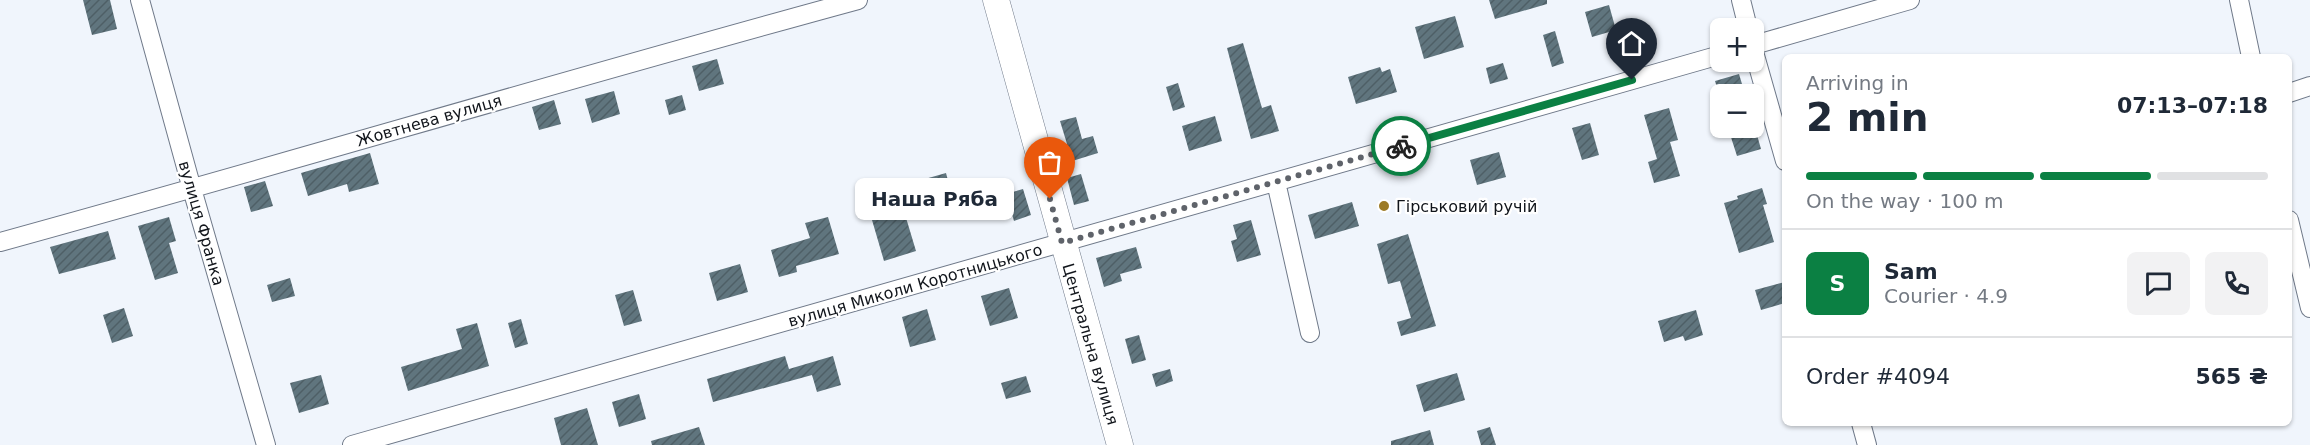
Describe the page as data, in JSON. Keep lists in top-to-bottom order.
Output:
{
  "streets": {
    "main road": ["Центральна вулиця"],
    "street": ["Жовтнева вулиця", "вулиця Франка", "вулиця Миколи Коротницького"]
  },
  "crossings": [
    ["Жовтнева вулиця", "вулиця Франка"],
    ["вулиця Миколи Коротницького", "Центральна вулиця"]
  ],
  "places": ["Наша Ряба", "Гірськовий ручій"],
  "page": {
    "map_buttons": ["+", "−"],
    "heading": ["2 min", "Arriving in", "07:13–07:18"],
    "panel": [
      "Sam",
      "Courier · 4.9",
      "Order #4094",
      "565 ₴"
    ],
    "bar": "On the way · 100 m",
    "bubble": "Наша Ряба",
    "round": "S"
  }
}
